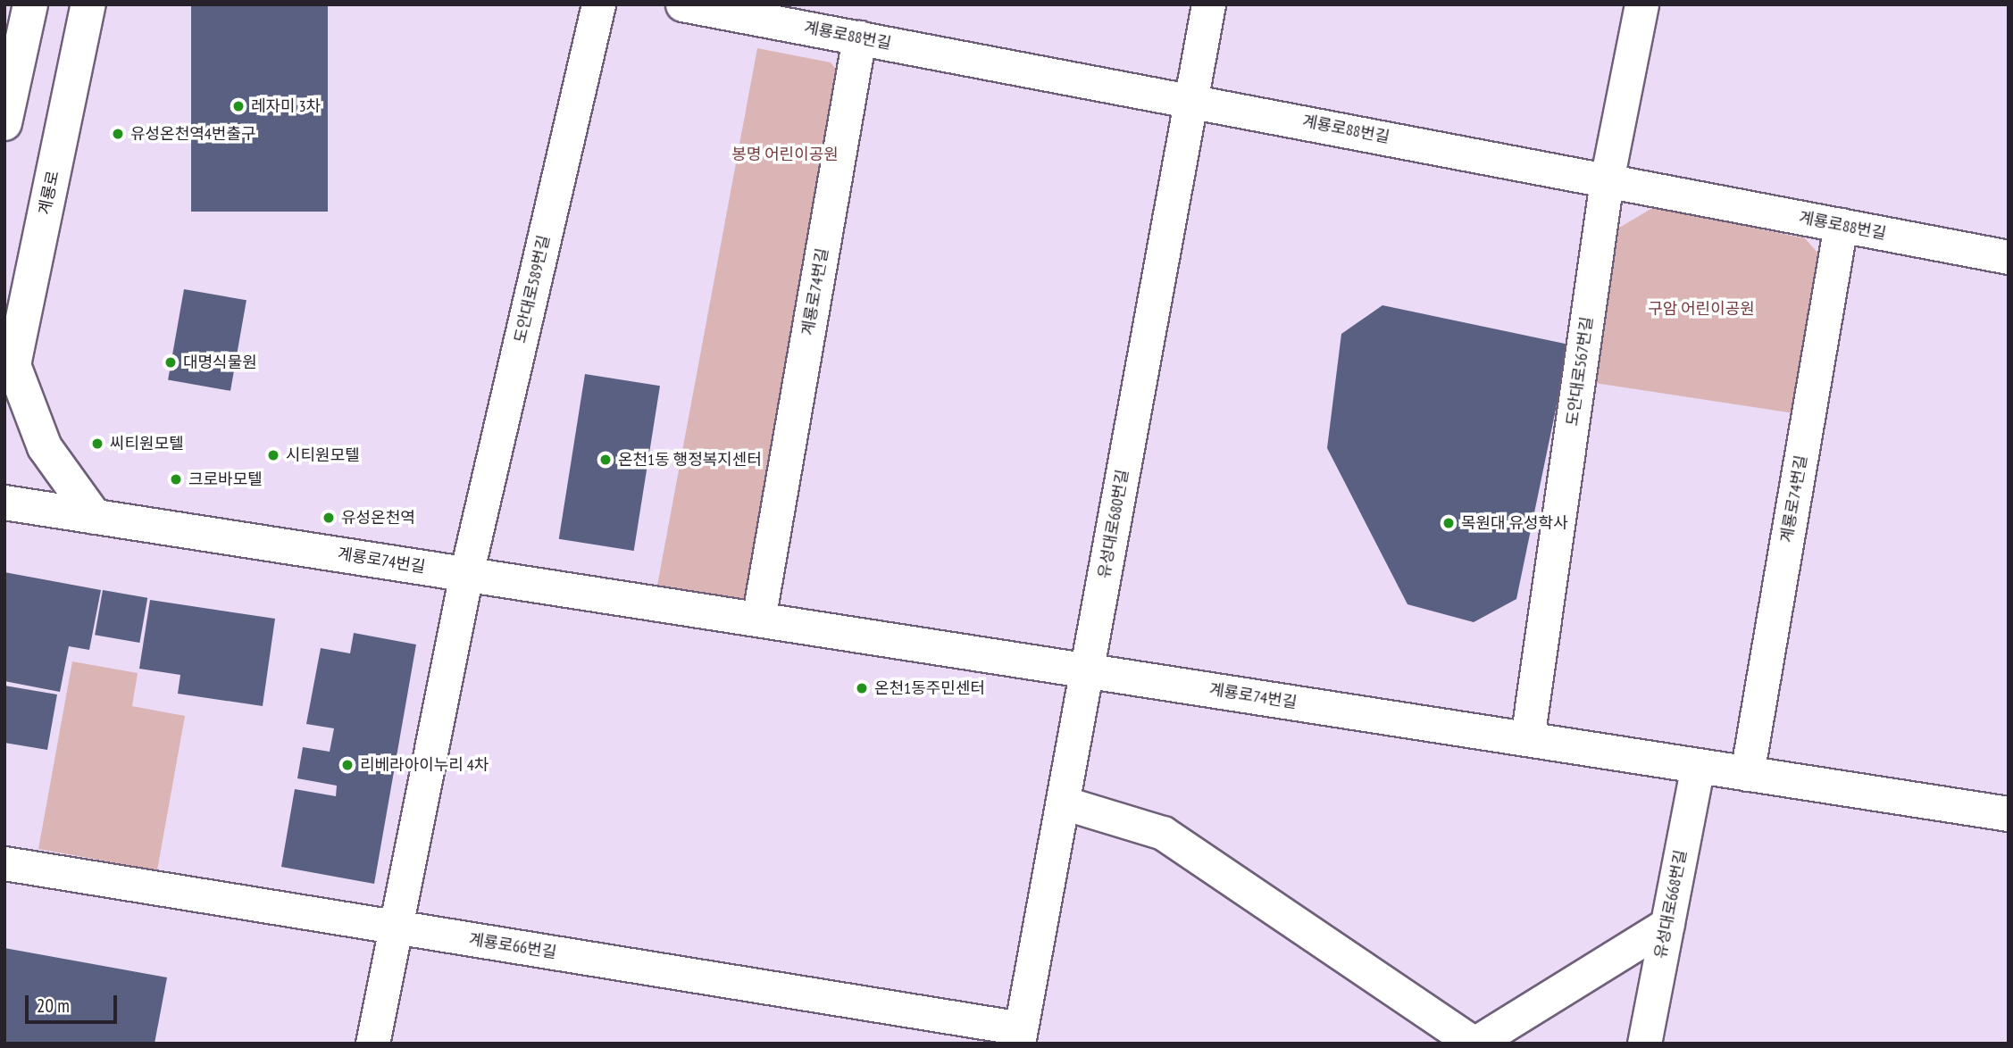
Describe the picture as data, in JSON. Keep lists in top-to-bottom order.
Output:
{
  "streets": {
    "street": [
      "계룡로88번길",
      "계룡로",
      "도안대로589번길",
      "계룡로74번길",
      "도안대로567번길",
      "유성대로680번길",
      "유성대로668번길",
      "계룡로66번길"
    ]
  },
  "crossings": [
    ["계룡로88번길", "계룡로74번길"],
    ["계룡로88번길", "도안대로567번길"],
    ["계룡로88번길", "유성대로680번길"],
    ["도안대로589번길", "계룡로74번길"],
    ["도안대로589번길", "계룡로66번길"],
    ["계룡로74번길", "도안대로567번길"],
    ["계룡로74번길", "유성대로680번길"],
    ["계룡로74번길", "유성대로668번길"],
    ["유성대로680번길", "계룡로66번길"]
  ],
  "parks": ["봉명 어린이공원", "구암 어린이공원"],
  "places": [
    "레자미 3차",
    "유성온천역4번출구",
    "대명식물원",
    "씨티원모텔",
    "시티원모텔",
    "온천1동 행정복지센터",
    "크로바모텔",
    "유성온천역",
    "목원대 유성학사",
    "온천1동주민센터",
    "리베라아이누리 4차"
  ],
  "scale_bar": "20 m"
}
